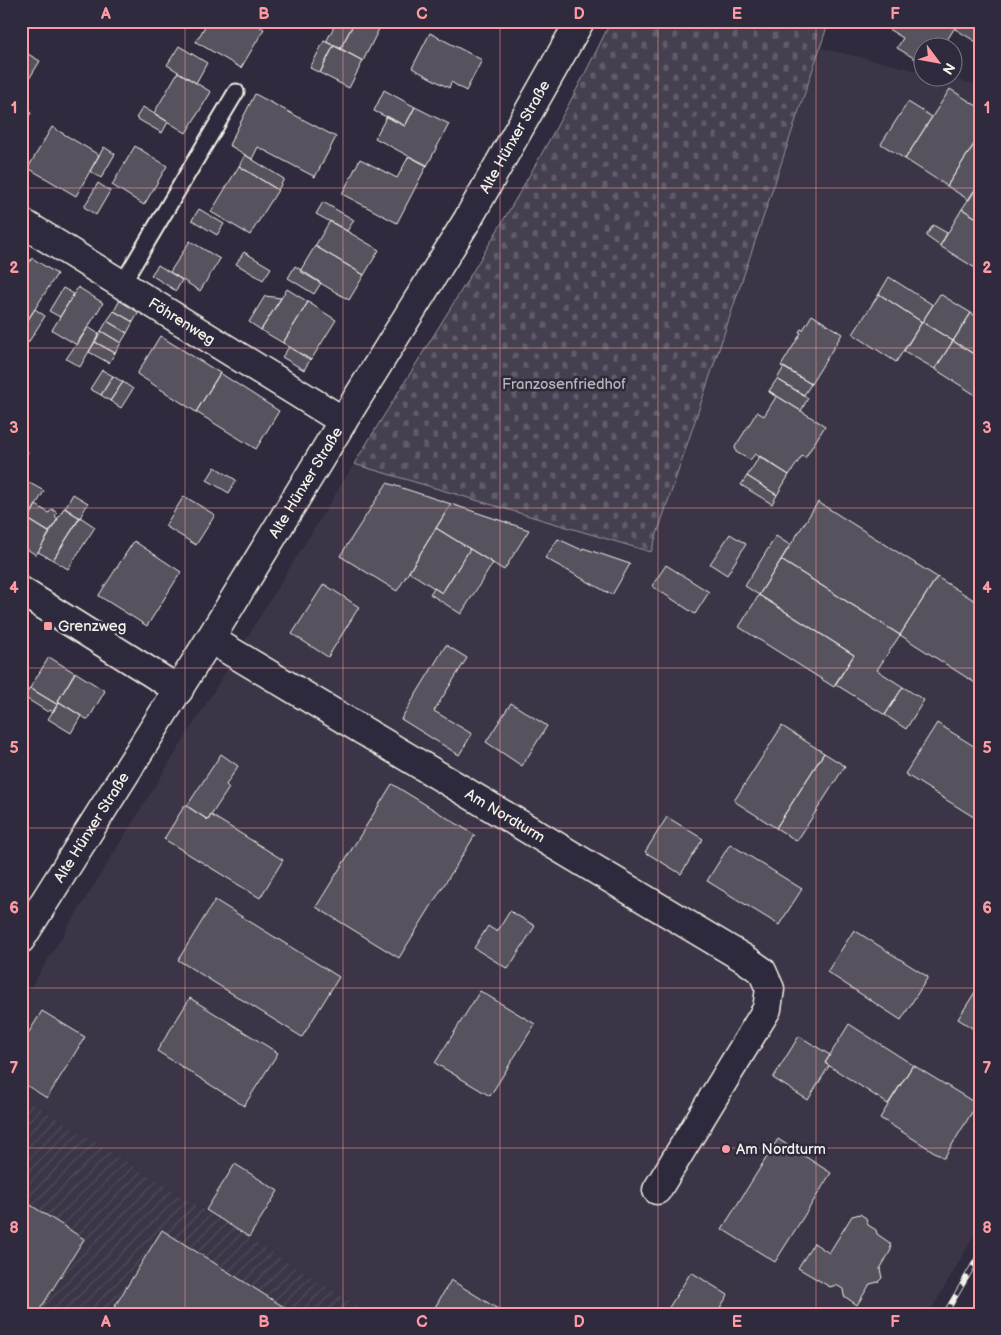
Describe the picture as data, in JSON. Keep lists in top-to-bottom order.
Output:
{
  "streets": {
    "street": ["Alte Hünxer Straße", "Föhrenweg", "Am Nordturm"]
  },
  "crossings": [
    ["Alte Hünxer Straße", "Föhrenweg"],
    ["Alte Hünxer Straße", "Am Nordturm"]
  ],
  "parks": ["Franzosenfriedhof"],
  "places": {
    "transit": ["Grenzweg"],
    "other": ["Am Nordturm"]
  },
  "north": "bottom right",
  "grid": {
    "columns": [
      "A",
      "B",
      "C",
      "D",
      "E",
      "F"
    ],
    "rows": [
      "1",
      "2",
      "3",
      "4",
      "5",
      "6",
      "7",
      "8"
    ]
  }
}
